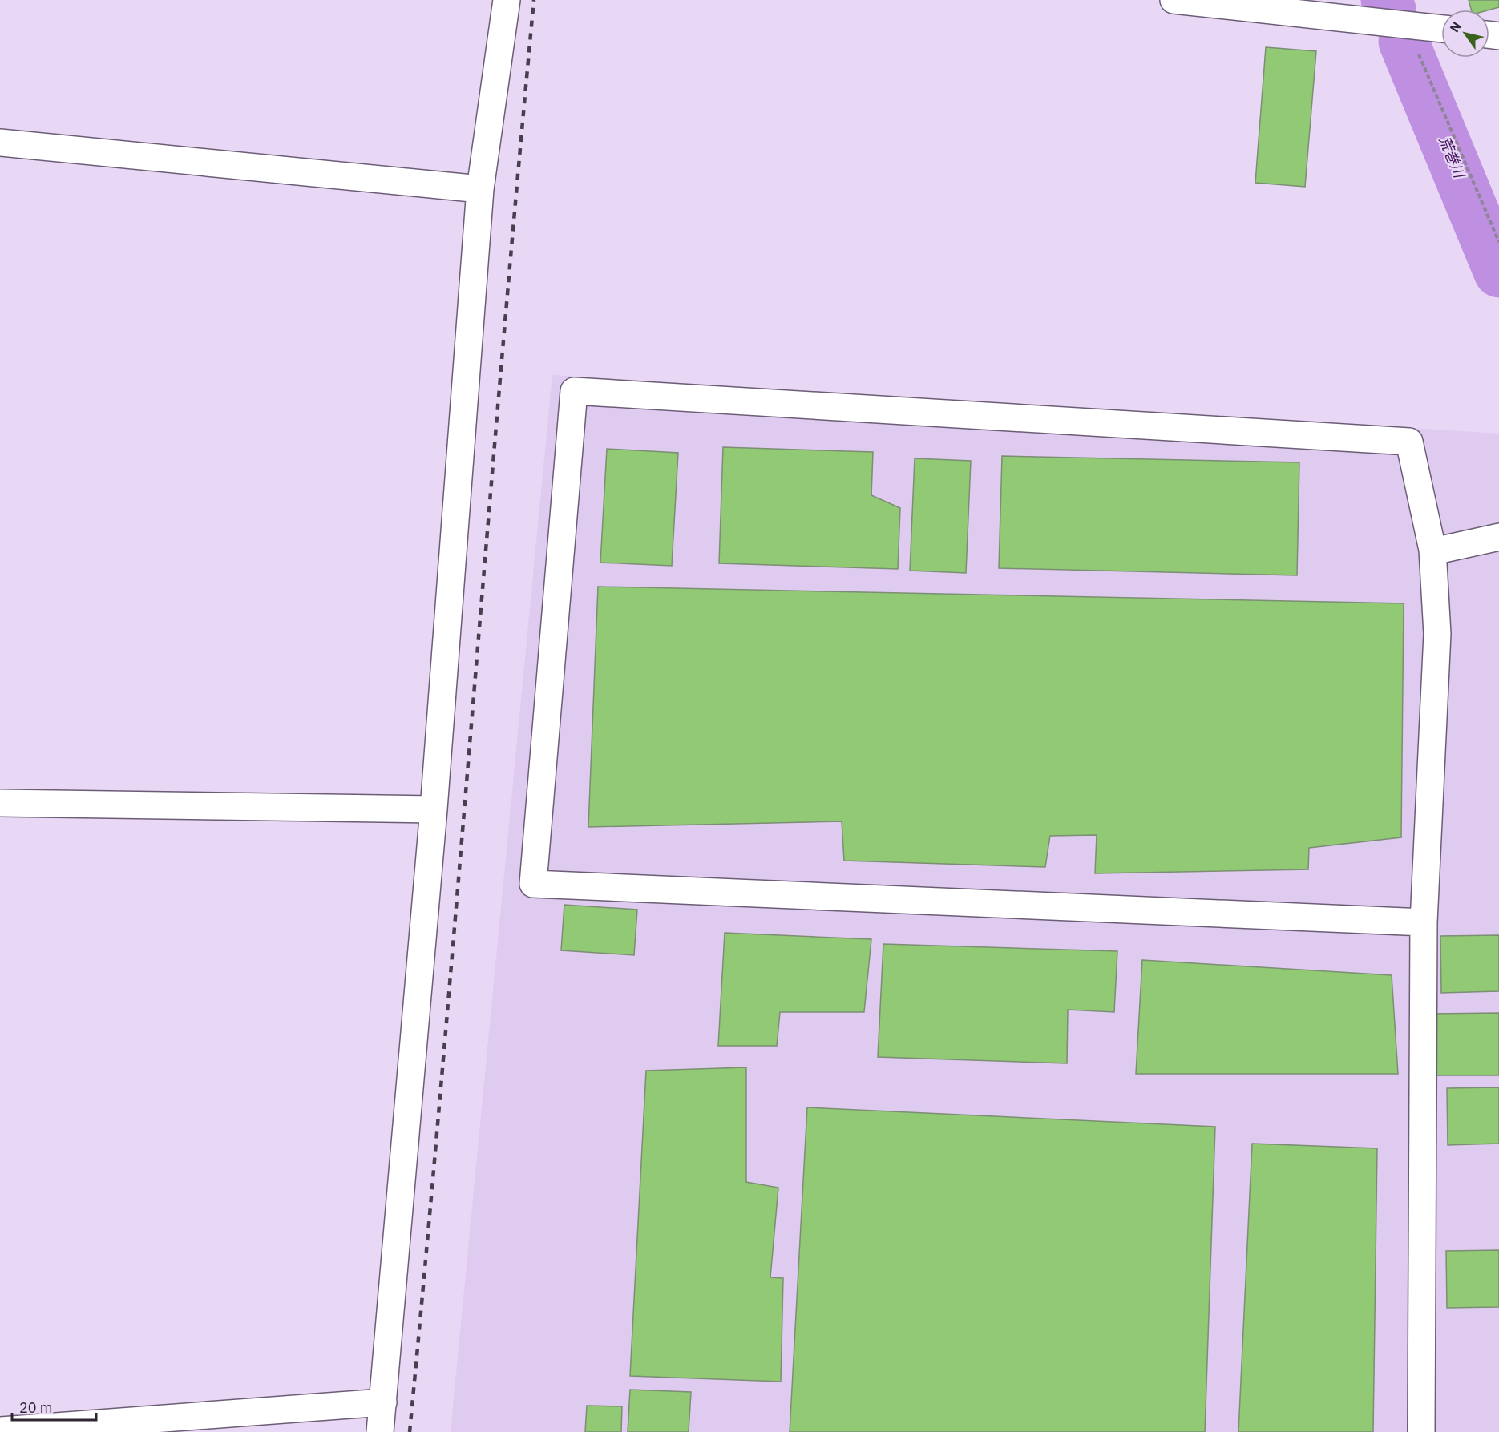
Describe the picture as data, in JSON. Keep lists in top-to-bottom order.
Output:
{
  "water": ["荒巻川"],
  "scale_bar": "20 m",
  "north": "top left"
}
